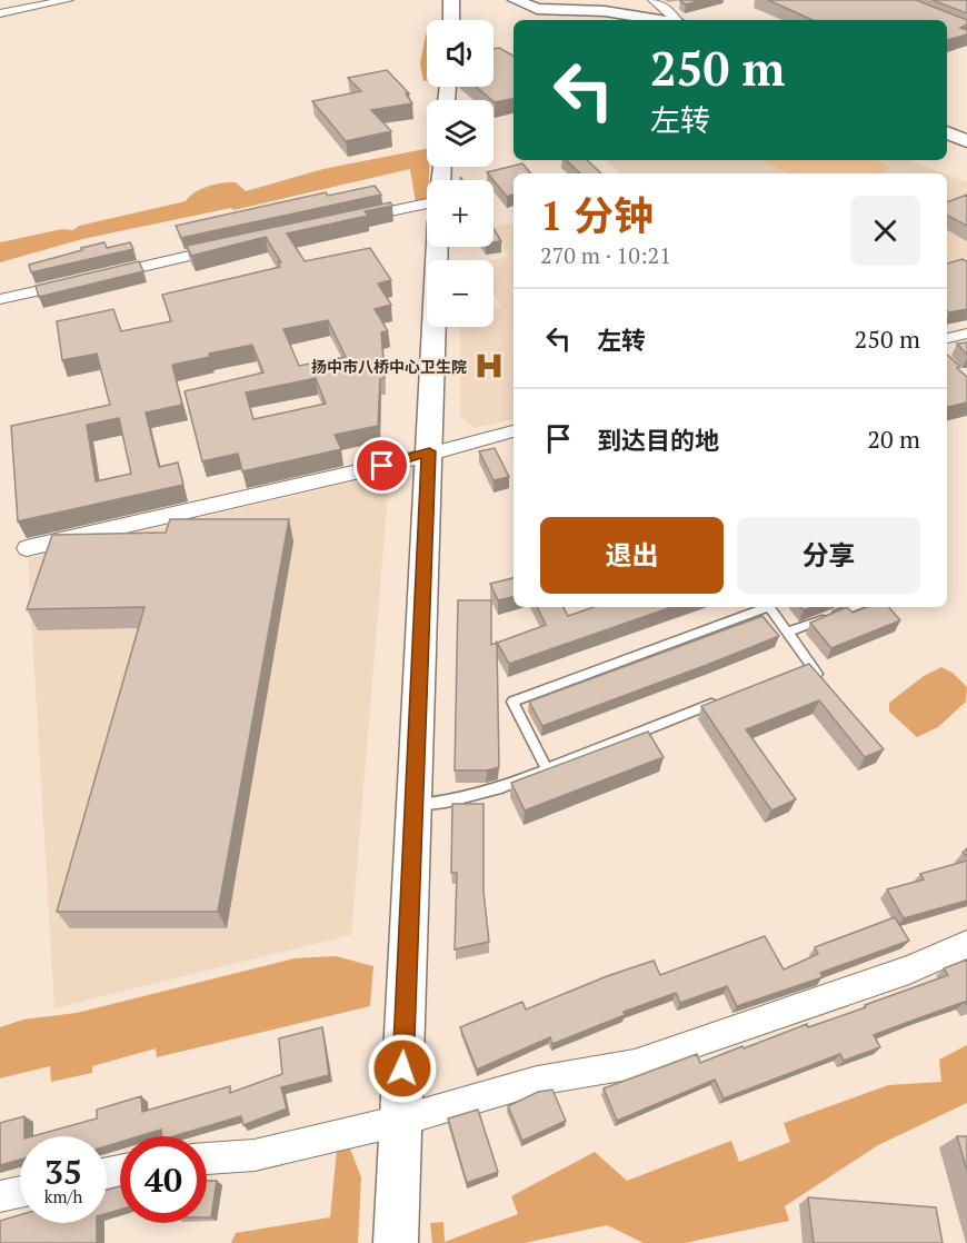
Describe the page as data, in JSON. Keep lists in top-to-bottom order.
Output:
{
  "places": {
    "hospital": ["扬中市八桥中心卫生院"]
  },
  "page": {
    "map_buttons": ["+", "−"],
    "turn": ["250 m", "左转"],
    "heading": ["1 分钟", "270 m · 10:21"],
    "list": [
      {
        "name": "左转",
        "value": "250 m"
      },
      {
        "name": "到达目的地",
        "value": "20 m"
      }
    ],
    "buttons": ["退出", "分享"],
    "speed": "35 km/h",
    "limit": "40"
  }
}
